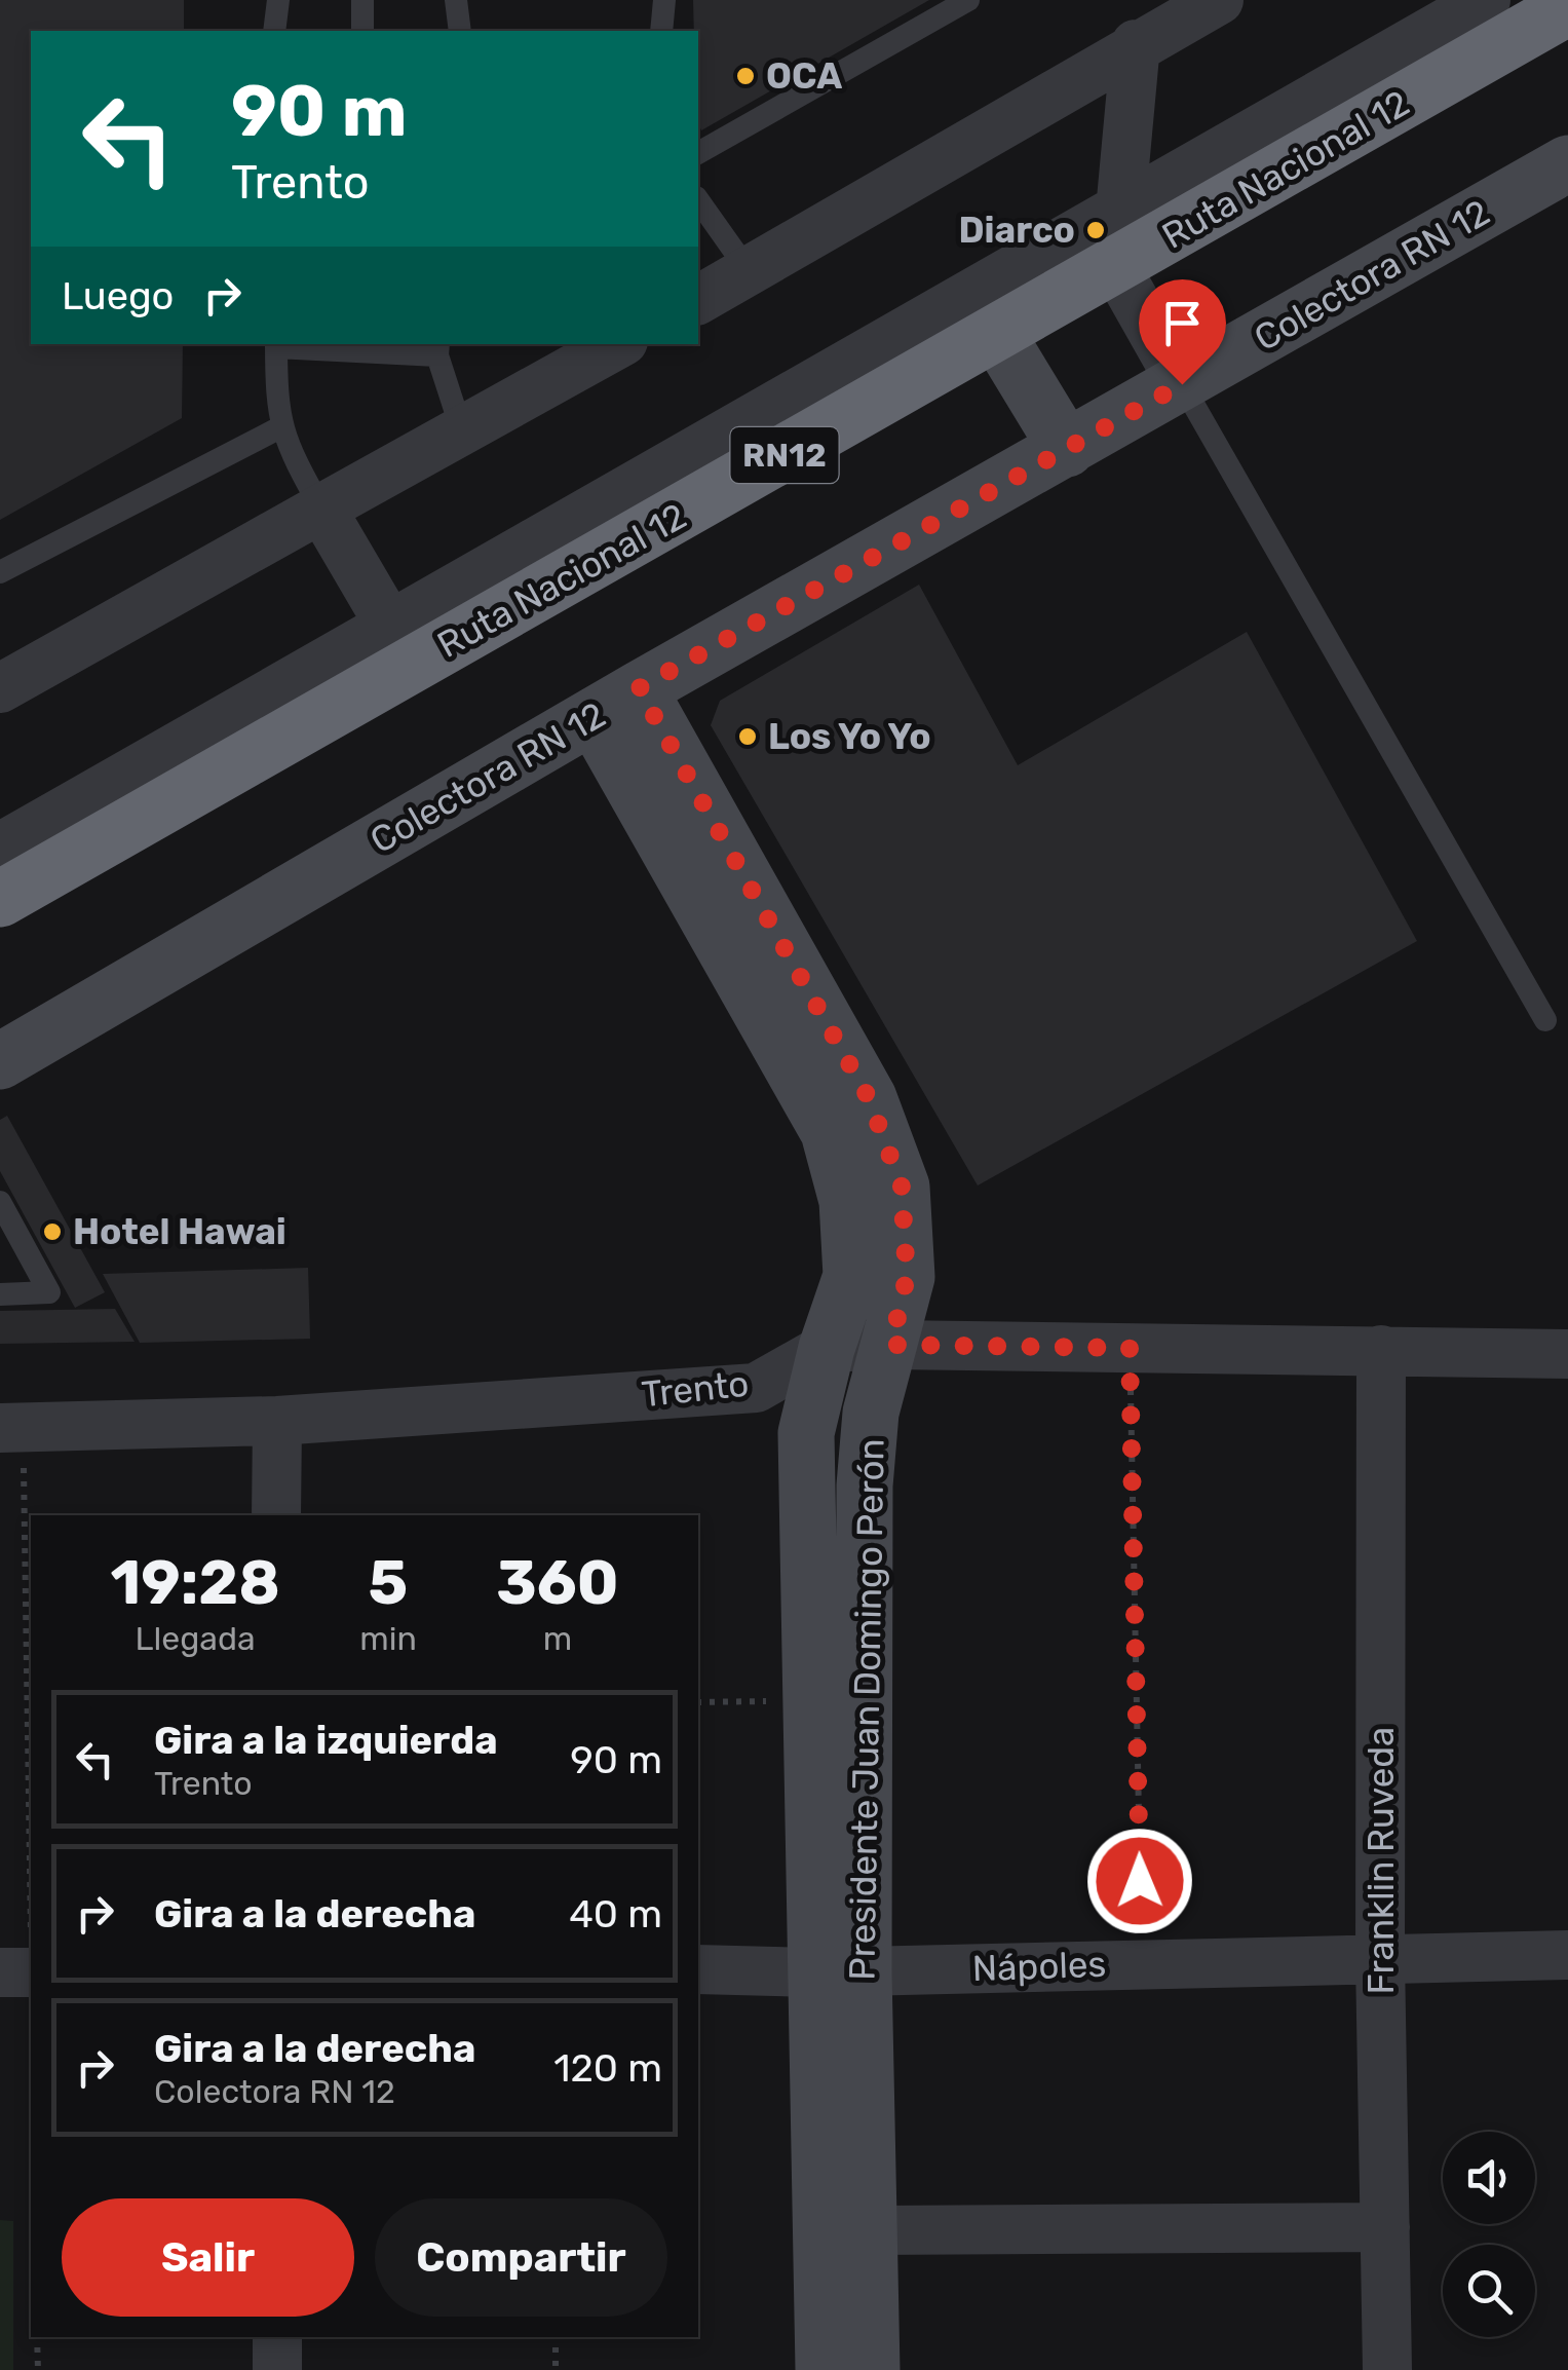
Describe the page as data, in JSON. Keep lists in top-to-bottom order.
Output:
{
  "streets": {
    "highway": ["Ruta Nacional 12", "RN12"],
    "main road": ["Colectora RN 12", "Presidente Juan Domingo Perón"],
    "street": ["Trento", "Franklin Ruveda", "Nápoles"]
  },
  "crossings": [
    ["Colectora RN 12", "Presidente Juan Domingo Perón"],
    ["Trento", "Presidente Juan Domingo Perón"],
    ["Trento", "Franklin Ruveda"],
    ["Presidente Juan Domingo Perón", "Nápoles"],
    ["Franklin Ruveda", "Nápoles"]
  ],
  "places": [
    "OCA",
    "Diarco",
    "Los Yo Yo",
    "Hotel Hawai"
  ],
  "page": {
    "turn": ["90 m", "Trento"],
    "then": "Luego",
    "eta": [
      "19:28",
      "Llegada",
      "5",
      "min",
      "360",
      "m"
    ],
    "list": [
      {
        "name": "Gira a la izquierda",
        "note": "Trento",
        "value": "90 m"
      },
      {
        "name": "Gira a la derecha",
        "value": "40 m"
      },
      {
        "name": "Gira a la derecha",
        "note": "Colectora RN 12",
        "value": "120 m"
      }
    ],
    "buttons": ["Salir", "Compartir"]
  }
}
